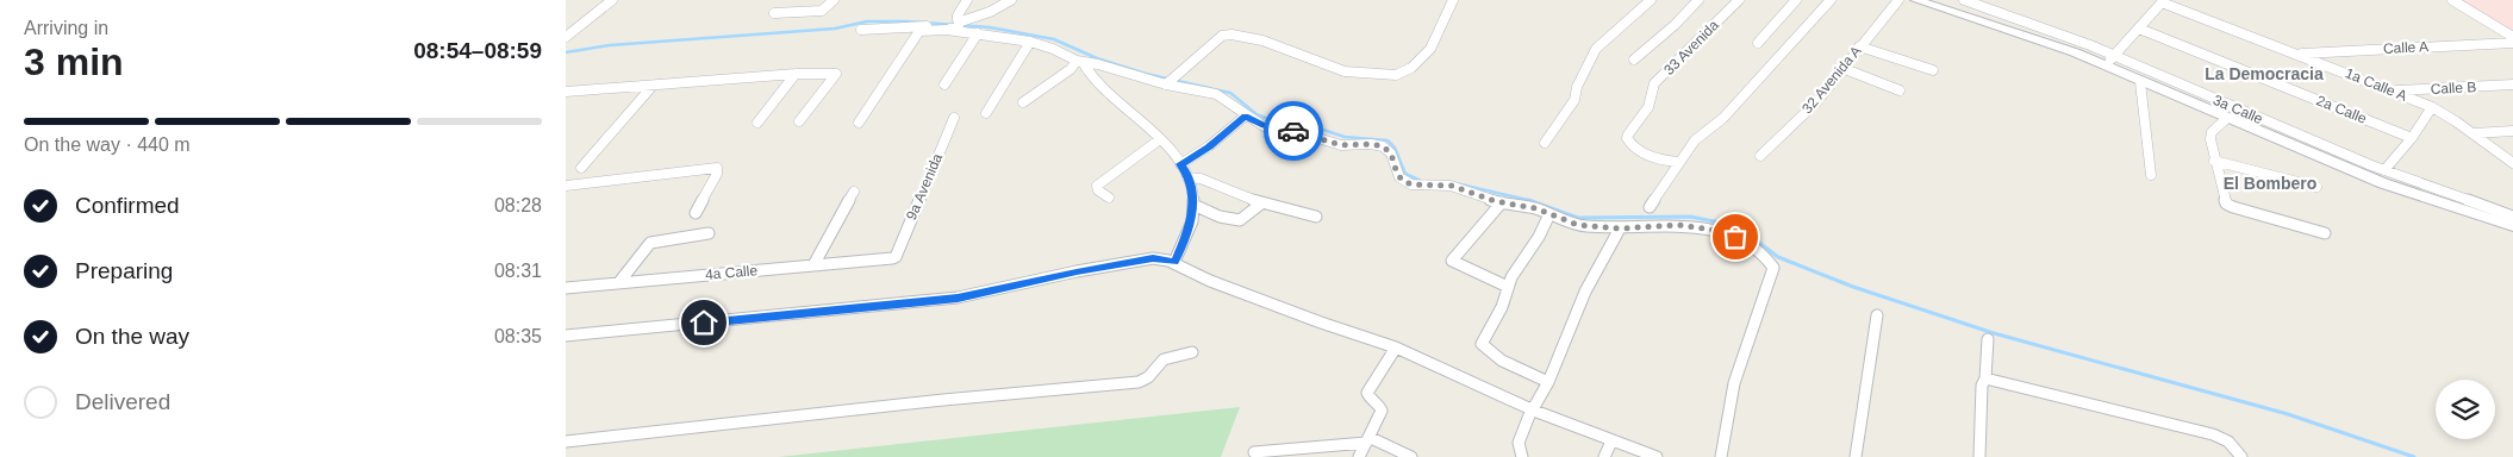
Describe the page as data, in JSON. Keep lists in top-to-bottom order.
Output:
{
  "streets": {
    "street": [
      "33 Avenida",
      "Calle A",
      "32 Avenida A",
      "1a Calle A",
      "Calle B",
      "3a Calle",
      "2a Calle",
      "9a Avenida",
      "4a Calle"
    ]
  },
  "crossings": [
    ["Calle A", "1a Calle A"],
    ["1a Calle A", "Calle B"],
    ["9a Avenida", "4a Calle"]
  ],
  "districts": ["La Democracia", "El Bombero"],
  "page": {
    "heading": ["3 min", "Arriving in", "08:54–08:59"],
    "bar": "On the way · 440 m",
    "list": [
      ["Confirmed", "08:28"],
      ["Preparing", "08:31"],
      ["On the way", "08:35"],
      "Delivered"
    ]
  }
}
